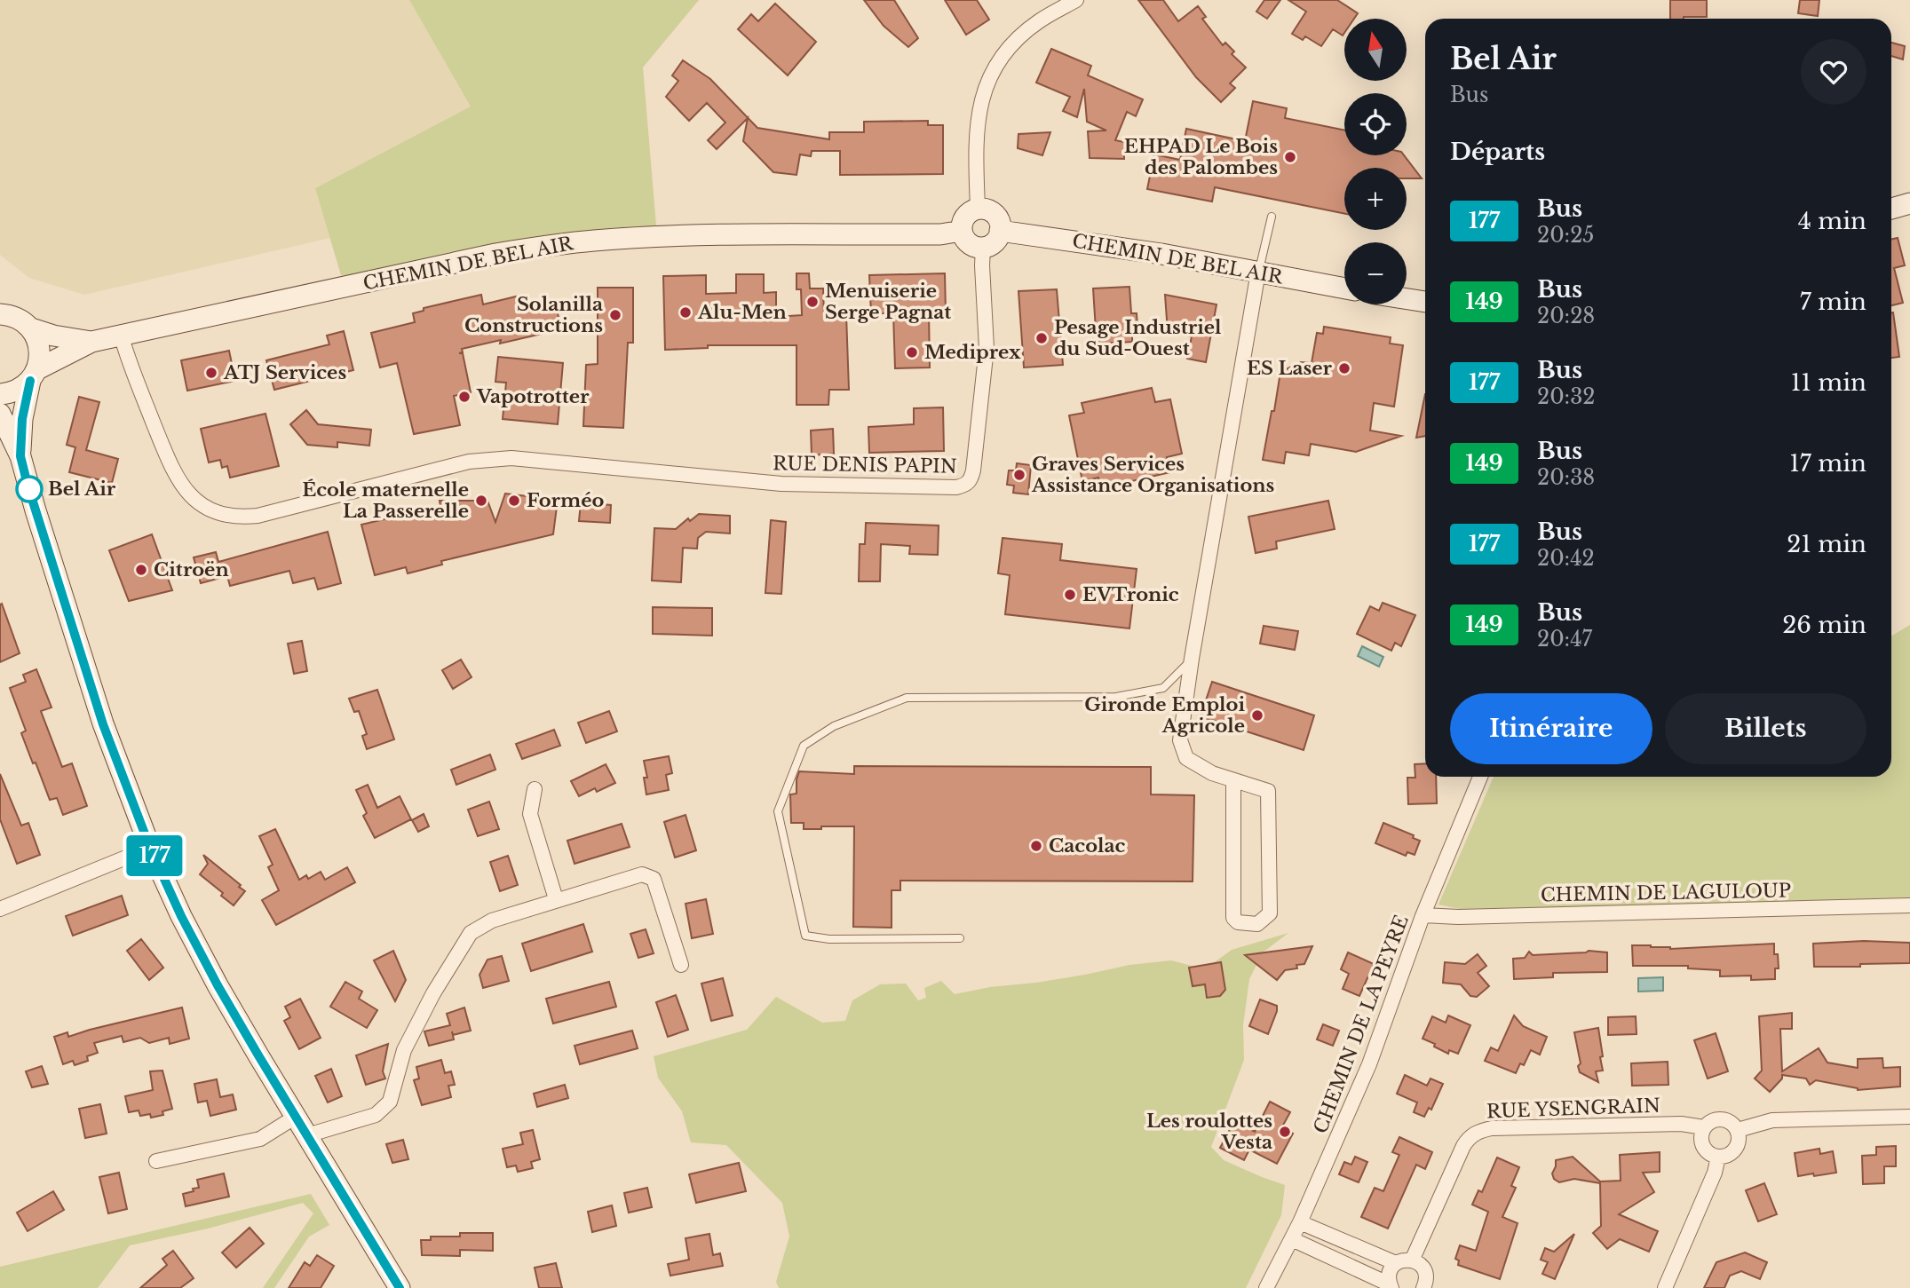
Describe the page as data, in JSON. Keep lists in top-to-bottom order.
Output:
{
  "streets": {
    "street": [
      "CHEMIN DE BEL AIR",
      "RUE DENIS PAPIN",
      "CHEMIN DE LAGULOUP",
      "CHEMIN DE LA PEYRE",
      "RUE YSENGRAIN"
    ]
  },
  "crossings": [
    ["CHEMIN DE BEL AIR", "RUE DENIS PAPIN"],
    ["CHEMIN DE LAGULOUP", "CHEMIN DE LA PEYRE"]
  ],
  "places": [
    "EHPAD Le Bois des Palombes",
    "Menuiserie Serge Pagnat",
    "Alu-Men",
    "Solanilla Constructions",
    "Pesage Industriel du Sud-Ouest",
    "Mediprex",
    "ES Laser",
    "ATJ Services",
    "Vapotrotter",
    "Graves Services Assistance Organisations",
    "Bel Air",
    "École maternelle La Passerelle",
    "Forméo",
    "Citroën",
    "EVTronic",
    "Gironde Emploi Agricole",
    "Cacolac",
    "Les roulottes Vesta"
  ],
  "lines": ["bus line 177"],
  "north": "top",
  "page": {
    "on_map": "177",
    "map_buttons": ["+", "−"],
    "heading": [
      ["Bel Air", "Bus"],
      "Départs"
    ],
    "list": [
      {
        "mark": "177",
        "name": "Bus",
        "note": "20:25",
        "value": "4 min"
      },
      {
        "mark": "149",
        "name": "Bus",
        "note": "20:28",
        "value": "7 min"
      },
      {
        "mark": "177",
        "name": "Bus",
        "note": "20:32",
        "value": "11 min"
      },
      {
        "mark": "149",
        "name": "Bus",
        "note": "20:38",
        "value": "17 min"
      },
      {
        "mark": "177",
        "name": "Bus",
        "note": "20:42",
        "value": "21 min"
      },
      {
        "mark": "149",
        "name": "Bus",
        "note": "20:47",
        "value": "26 min"
      }
    ],
    "buttons": ["Itinéraire", "Billets"]
  }
}
